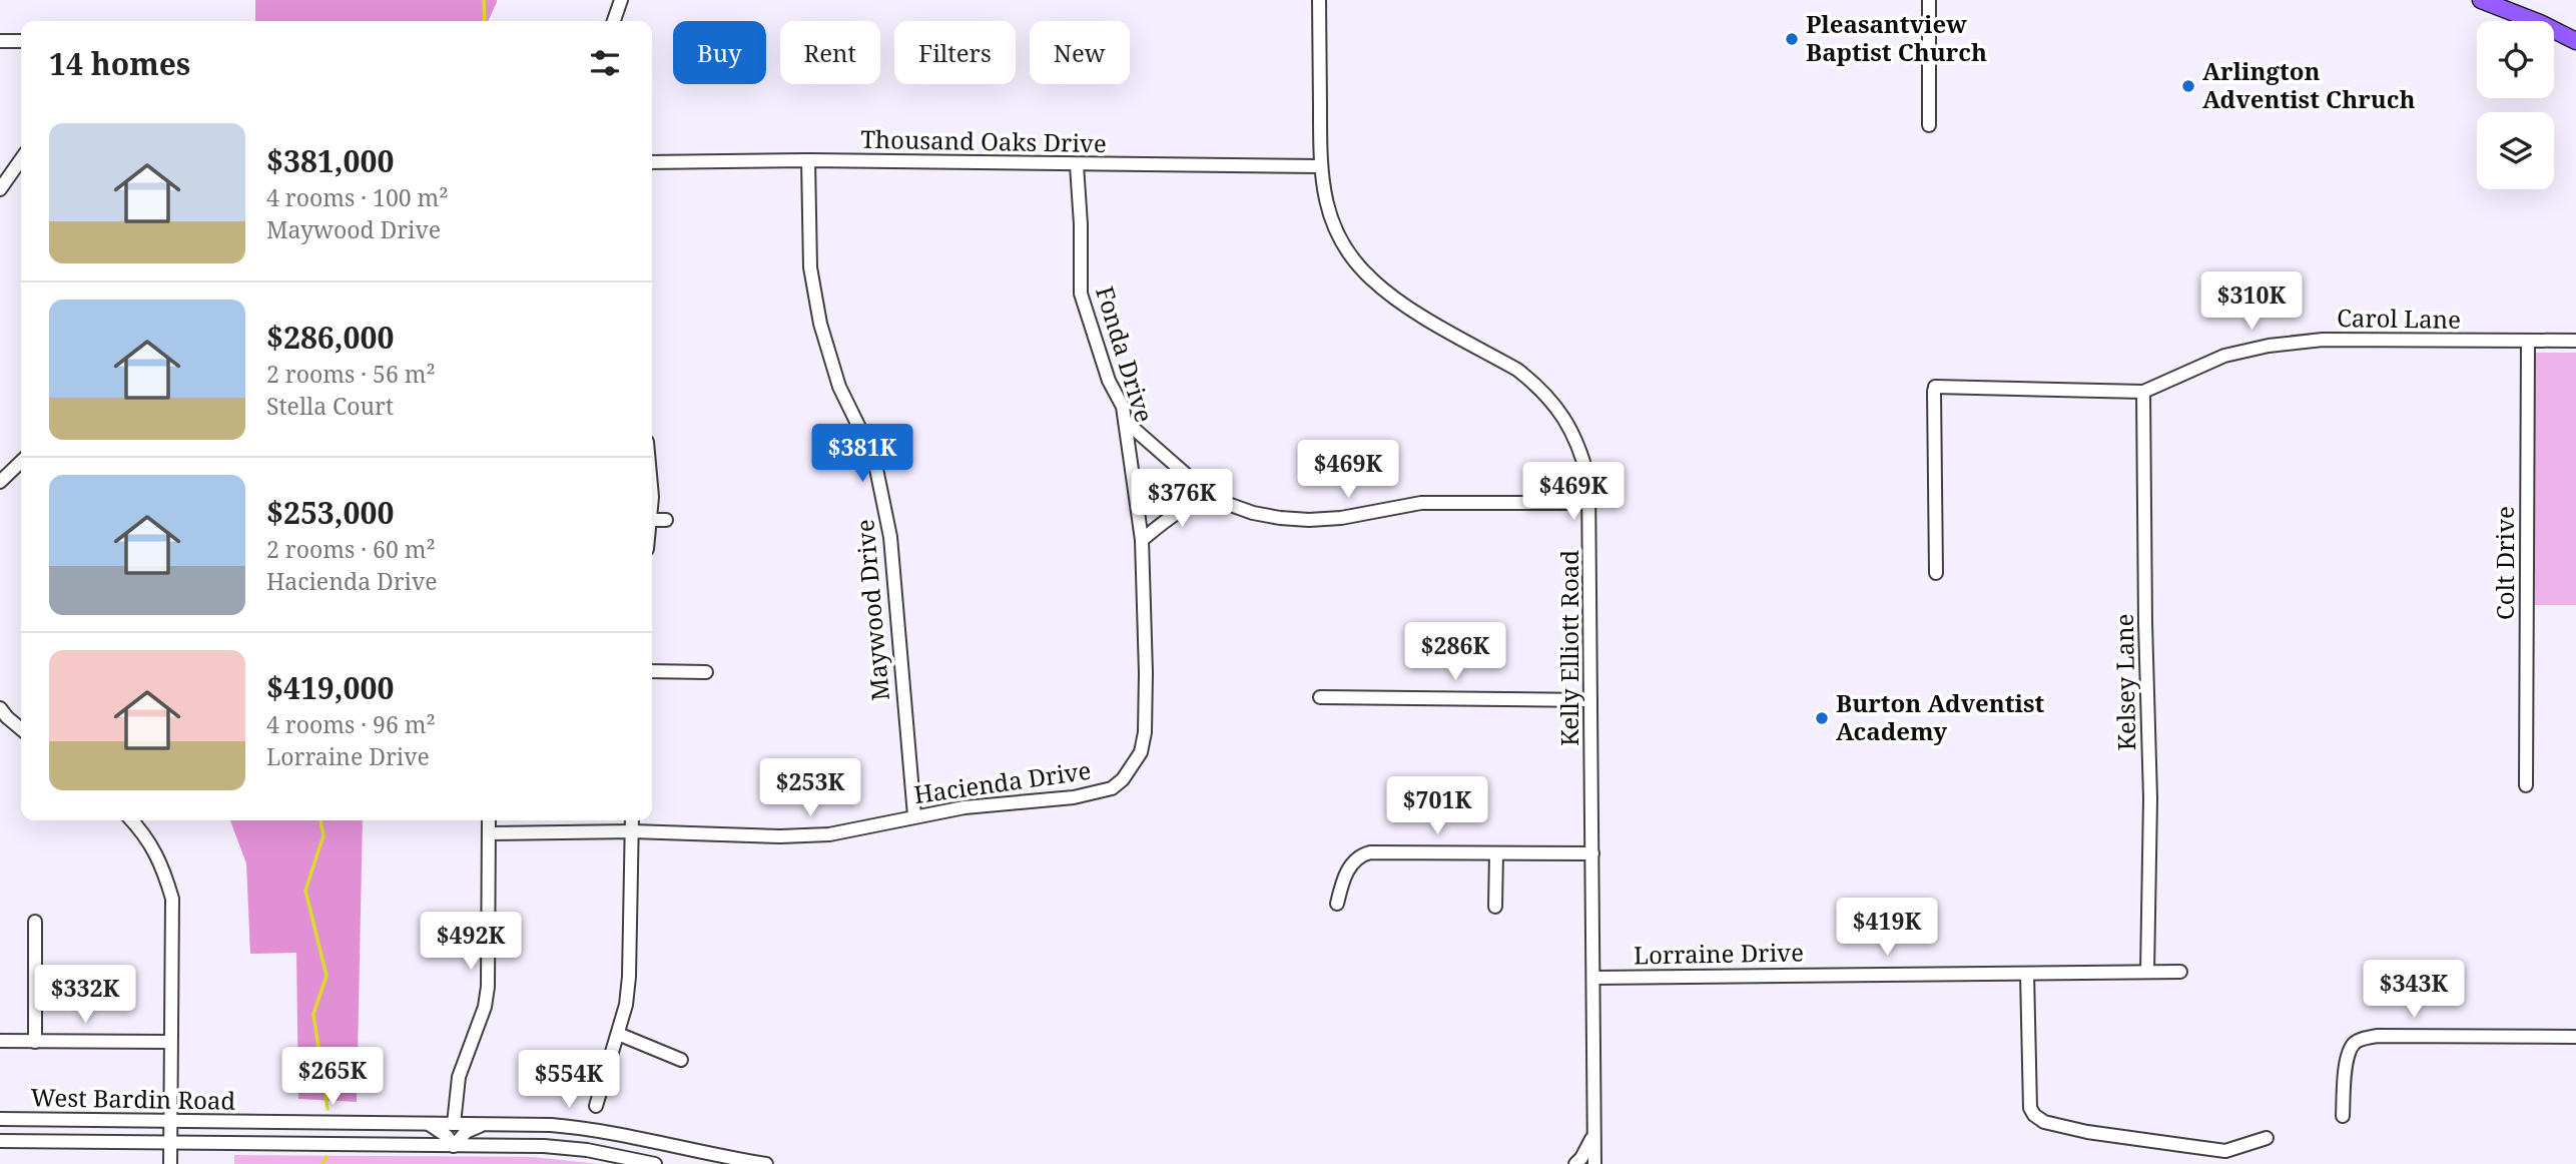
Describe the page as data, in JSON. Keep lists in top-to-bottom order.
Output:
{
  "streets": {
    "street": [
      "Thousand Oaks Drive",
      "Carol Lane",
      "Fonda Drive",
      "Colt Drive",
      "Maywood Drive",
      "Kelly Elliott Road",
      "Kelsey Lane",
      "Hacienda Drive",
      "Lorraine Drive",
      "West Bardin Road"
    ]
  },
  "crossings": [
    ["Thousand Oaks Drive", "Fonda Drive"],
    ["Thousand Oaks Drive", "Maywood Drive"],
    ["Thousand Oaks Drive", "Kelly Elliott Road"],
    ["Carol Lane", "Colt Drive"],
    ["Carol Lane", "Kelsey Lane"],
    ["Fonda Drive", "Hacienda Drive"],
    ["Maywood Drive", "Hacienda Drive"],
    ["Kelly Elliott Road", "Lorraine Drive"],
    ["Kelsey Lane", "Lorraine Drive"]
  ],
  "places": ["Pleasantview Baptist Church", "Arlington Adventist Chruch", "Burton Adventist Academy"],
  "page": {
    "chip": [
      "Buy",
      "Rent",
      "Filters",
      "New"
    ],
    "heading": "14 homes",
    "list": [
      {
        "name": "$381,000",
        "note": "4 rooms · 100 m² · Maywood Drive"
      },
      {
        "name": "$286,000",
        "note": "2 rooms · 56 m² · Stella Court"
      },
      {
        "name": "$253,000",
        "note": "2 rooms · 60 m² · Hacienda Drive"
      },
      {
        "name": "$419,000",
        "note": "4 rooms · 96 m² · Lorraine Drive"
      }
    ],
    "price": [
      "$310K",
      "$381K",
      "$469K",
      "$469K",
      "$376K",
      "$286K",
      "$253K",
      "$701K",
      "$419K",
      "$492K",
      "$343K",
      "$332K",
      "$265K",
      "$554K"
    ]
  }
}
